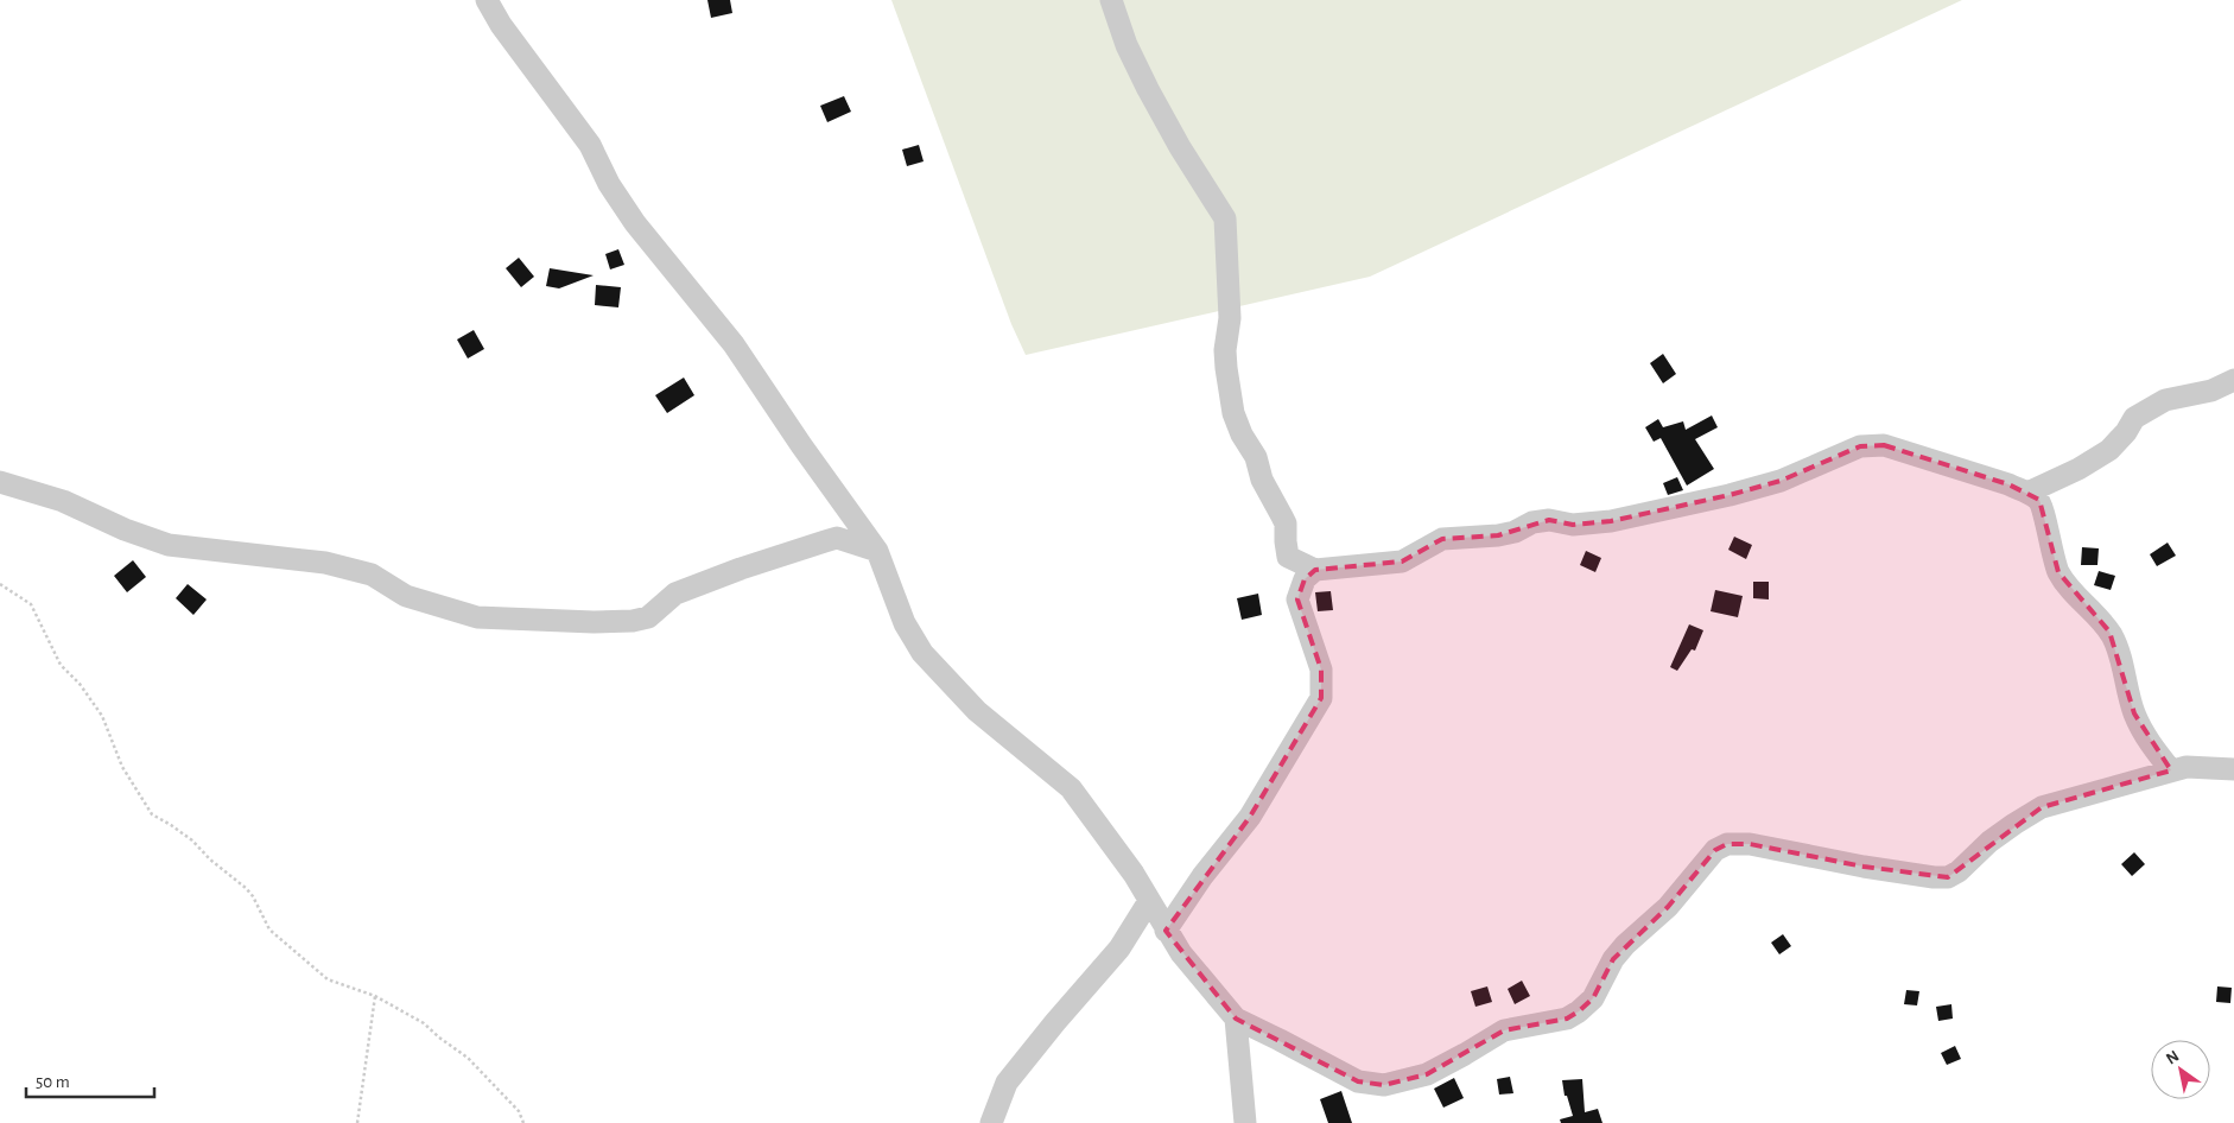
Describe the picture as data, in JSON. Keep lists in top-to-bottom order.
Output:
{
  "scale_bar": "50 m",
  "north": "top left"
}
